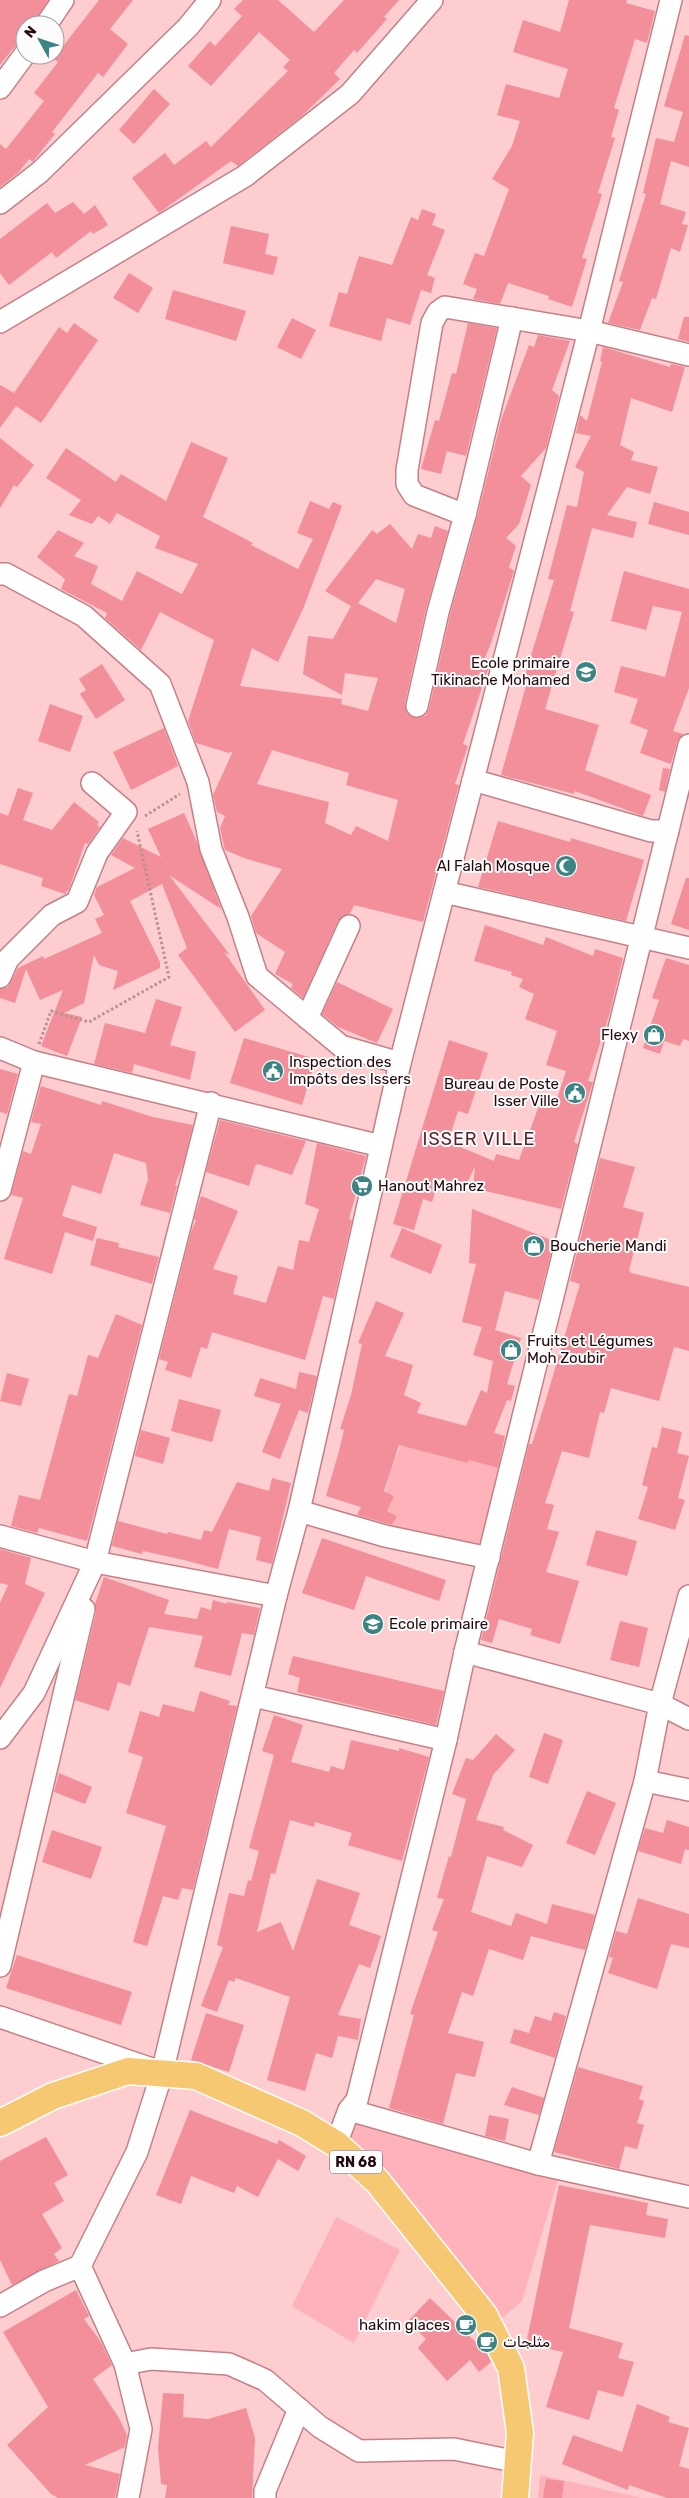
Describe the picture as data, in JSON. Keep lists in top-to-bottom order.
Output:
{
  "streets": {
    "main road": ["RN 68"]
  },
  "districts": ["ISSER VILLE"],
  "places": {
    "school or university": ["Ecole primaire Tikinache Mohamed", "Ecole primaire"],
    "mosque": ["Al Falah Mosque"],
    "shop": ["Flexy", "Boucherie Mandi", "Fruits et Légumes Moh Zoubir"],
    "public building": ["Inspection des Impôts des Issers", "Bureau de Poste Isser Ville"],
    "supermarket": ["Hanout Mahrez"],
    "cafe": ["hakim glaces", "مثلجات"]
  },
  "north": "top left"
}
